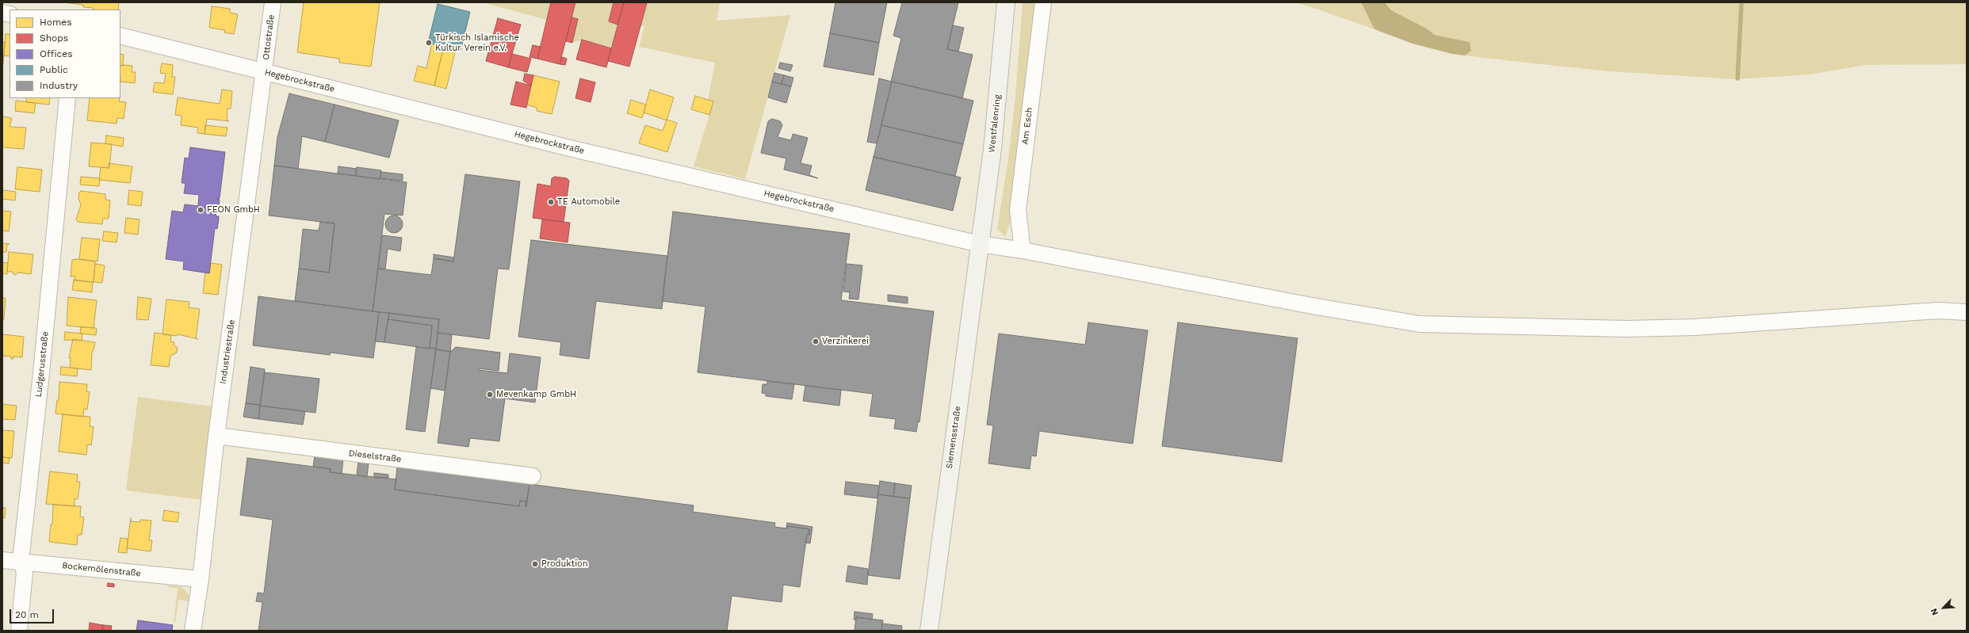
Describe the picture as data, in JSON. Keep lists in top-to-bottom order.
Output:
{
  "streets": {
    "street": [
      "Ottostraße",
      "Hegebrockstraße",
      "Westfalenring",
      "Am Esch",
      "Industriestraße",
      "Ludgerusstraße",
      "Siemensstraße",
      "Dieselstraße",
      "Bockemölenstraße"
    ]
  },
  "crossings": [
    ["Ottostraße", "Hegebrockstraße"],
    ["Ottostraße", "Industriestraße"],
    ["Hegebrockstraße", "Westfalenring"],
    ["Hegebrockstraße", "Am Esch"],
    ["Hegebrockstraße", "Industriestraße"],
    ["Hegebrockstraße", "Siemensstraße"],
    ["Westfalenring", "Siemensstraße"],
    ["Industriestraße", "Dieselstraße"],
    ["Industriestraße", "Bockemölenstraße"],
    ["Ludgerusstraße", "Bockemölenstraße"]
  ],
  "places": [
    "Türkisch Islamische Kultur Verein e.V.",
    "TE Automobile",
    "FEON GmbH",
    "Verzinkerei",
    "Mevenkamp GmbH",
    "Produktion"
  ],
  "legend": [
    "Homes",
    "Shops",
    "Offices",
    "Public",
    "Industry"
  ],
  "scale_bar": "20 m",
  "north": "bottom left"
}
